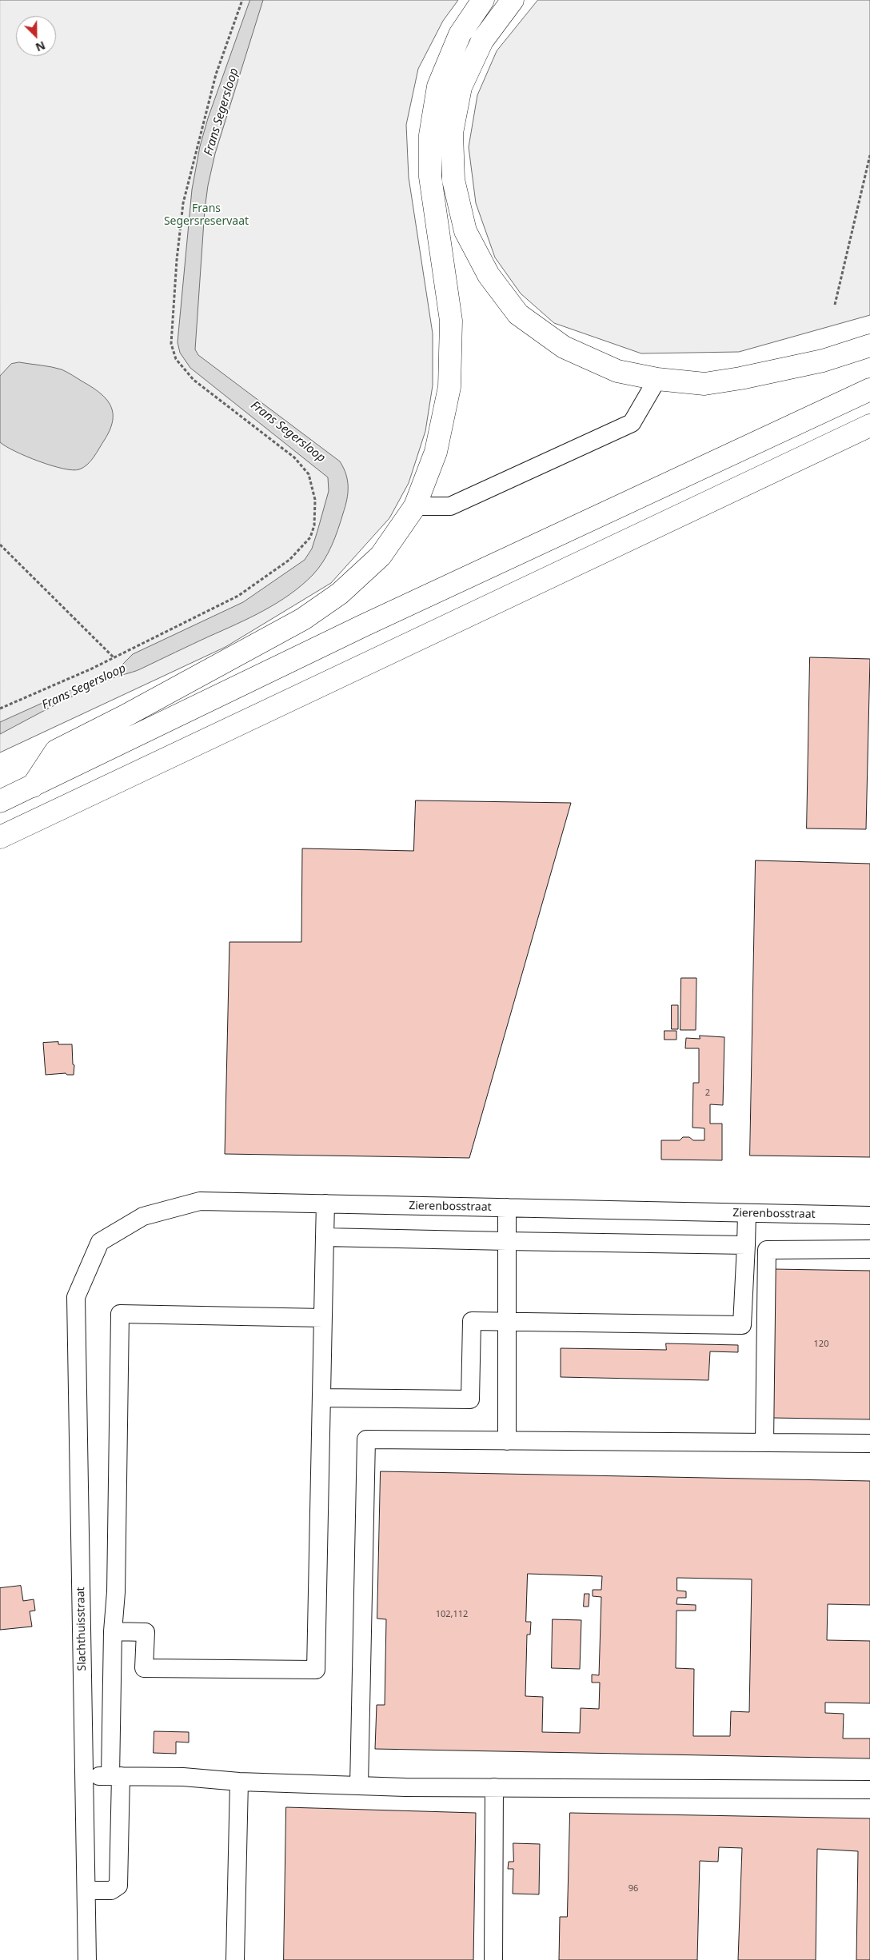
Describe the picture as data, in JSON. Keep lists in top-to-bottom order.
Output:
{
  "streets": {
    "street": ["Zierenbosstraat", "Slachthuisstraat"]
  },
  "crossings": [
    ["Zierenbosstraat", "Slachthuisstraat"]
  ],
  "water": ["Frans Segersloop"],
  "parks": ["Frans Segersreservaat"],
  "house_numbers": [
    "2",
    "120",
    "102,112",
    "96"
  ],
  "north": "bottom right"
}
